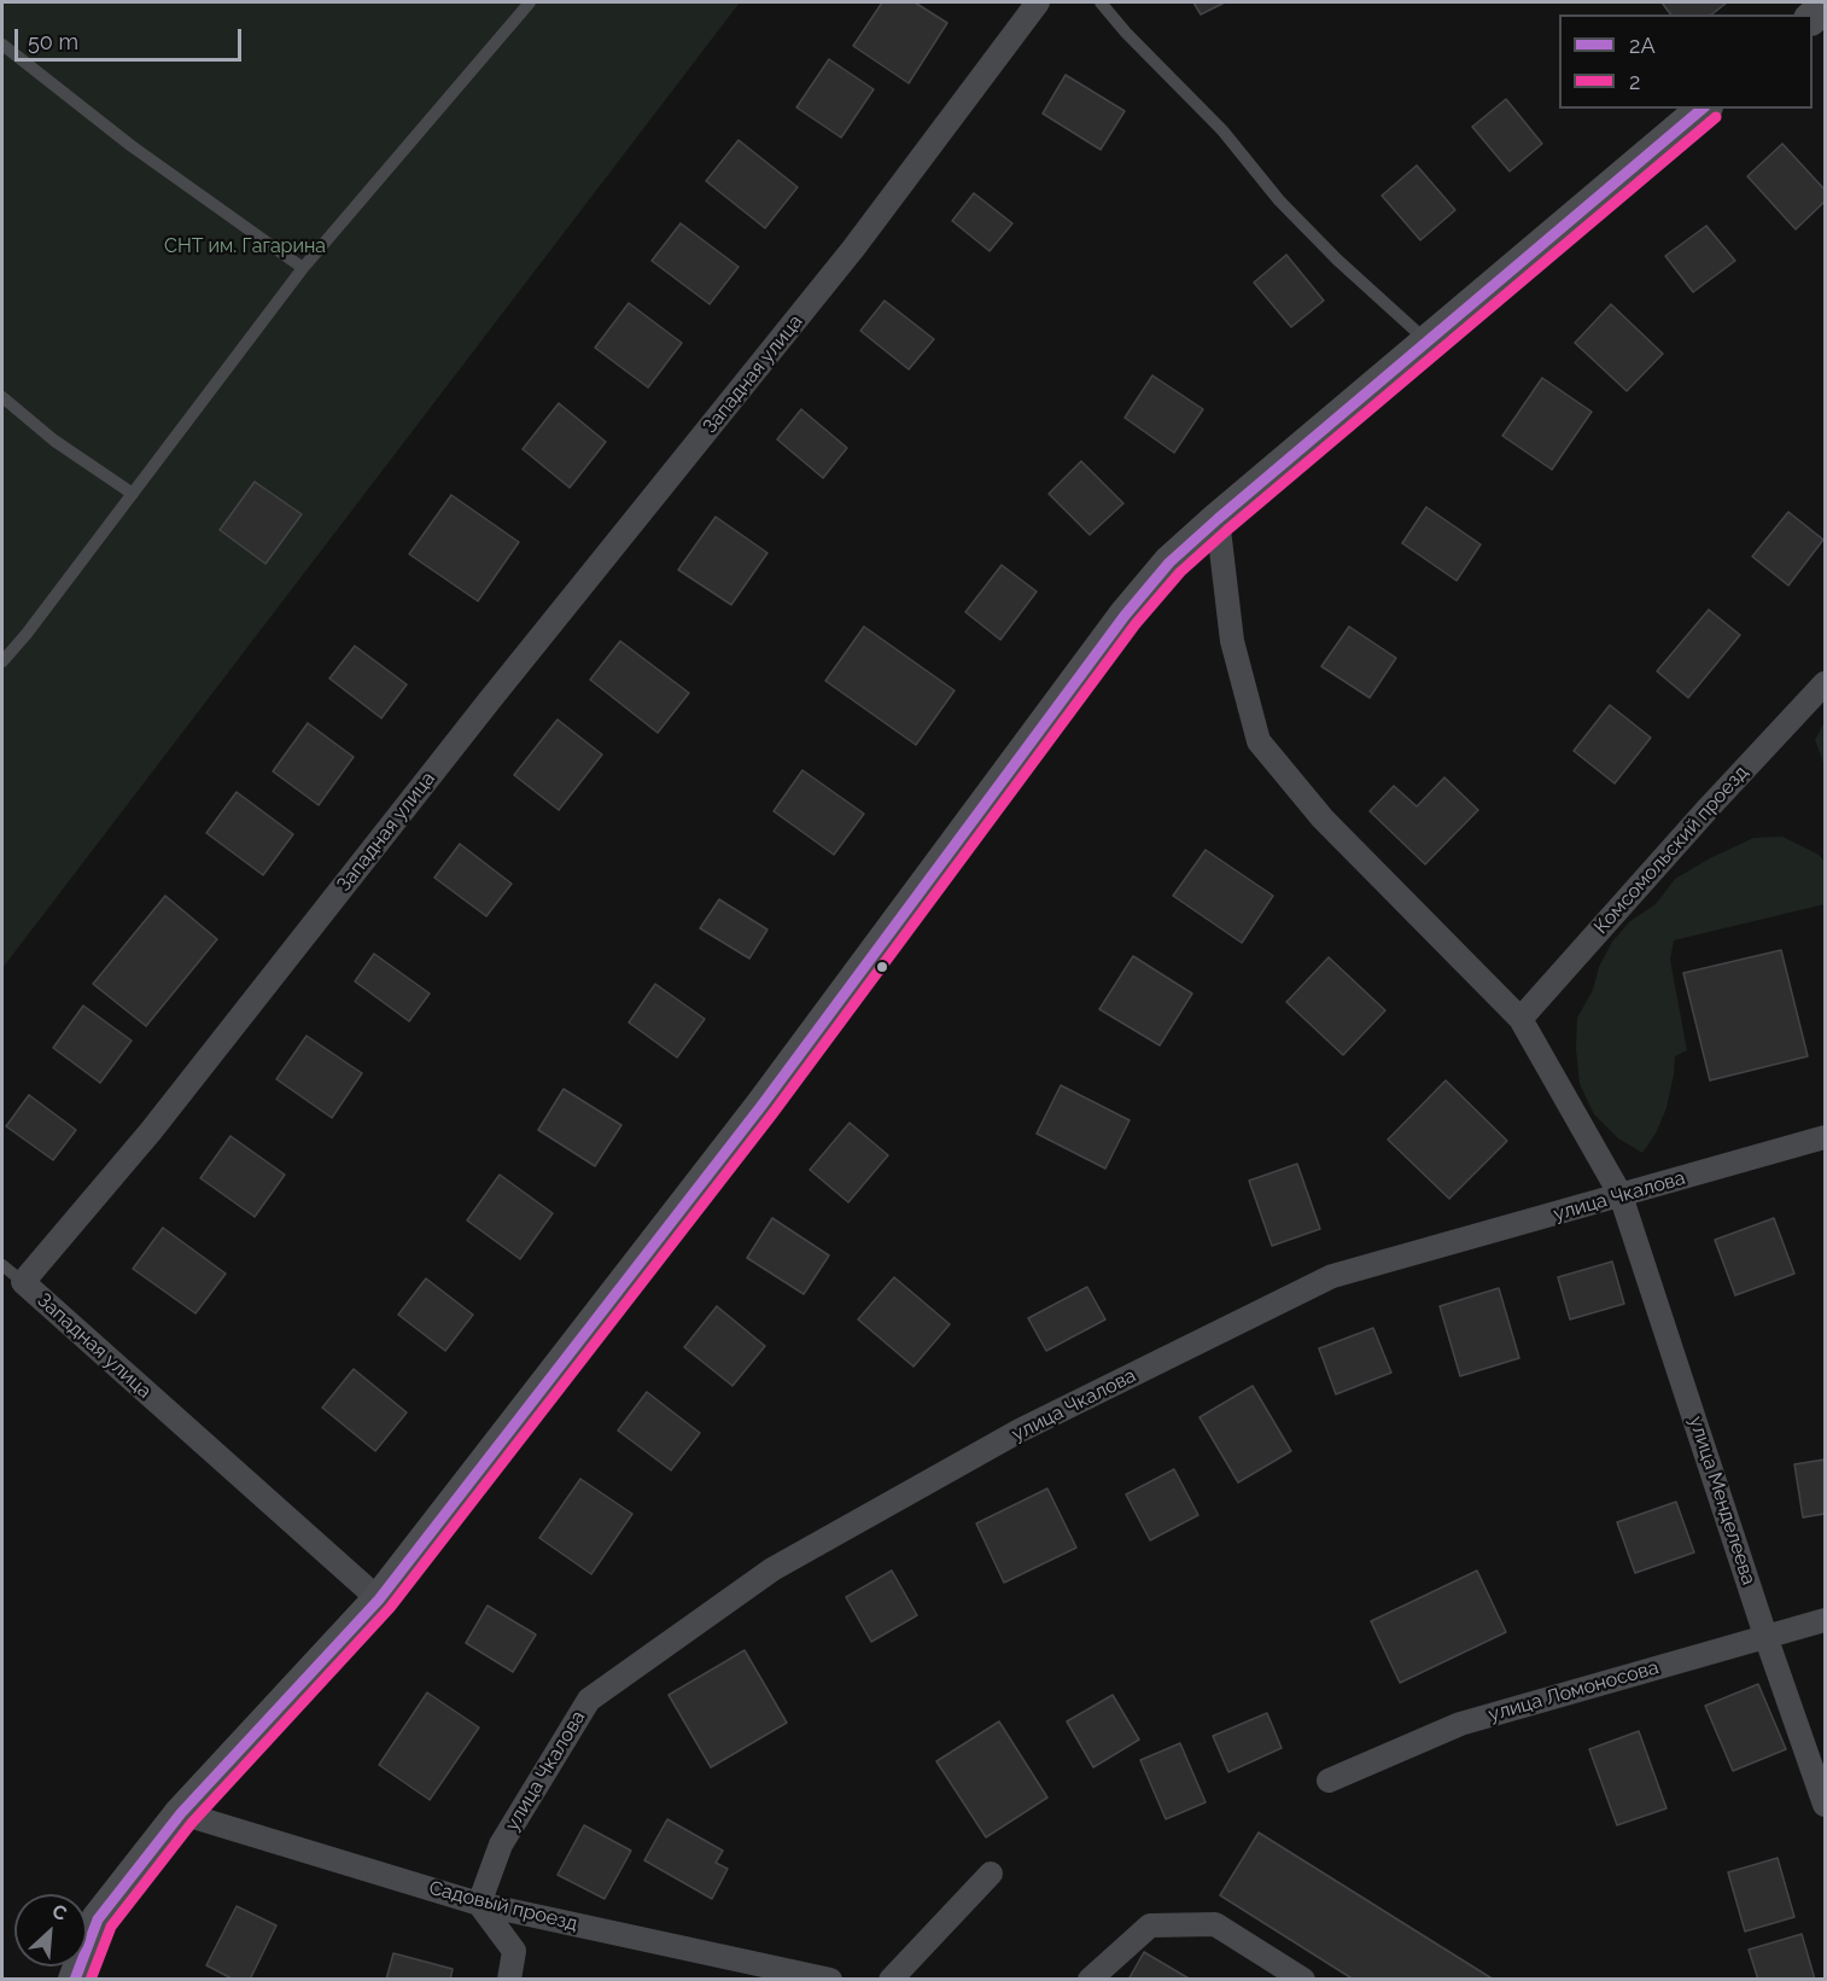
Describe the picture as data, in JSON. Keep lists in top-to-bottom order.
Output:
{
  "streets": {
    "street": [
      "Западная улица",
      "Комсомольский проезд",
      "улица Чкалова",
      "улица Менделеева",
      "улица Ломоносова",
      "Садовый проезд"
    ]
  },
  "crossings": [
    ["Комсомольский проезд", "улица Менделеева"],
    ["улица Чкалова", "улица Менделеева"],
    ["улица Чкалова", "Садовый проезд"],
    ["улица Менделеева", "улица Ломоносова"]
  ],
  "parks": ["СНТ им. Гагарина"],
  "lines": ["transit line 2А", "transit line 2"],
  "legend": ["2А", "2"],
  "scale_bar": "50 m",
  "north": "top right"
}
